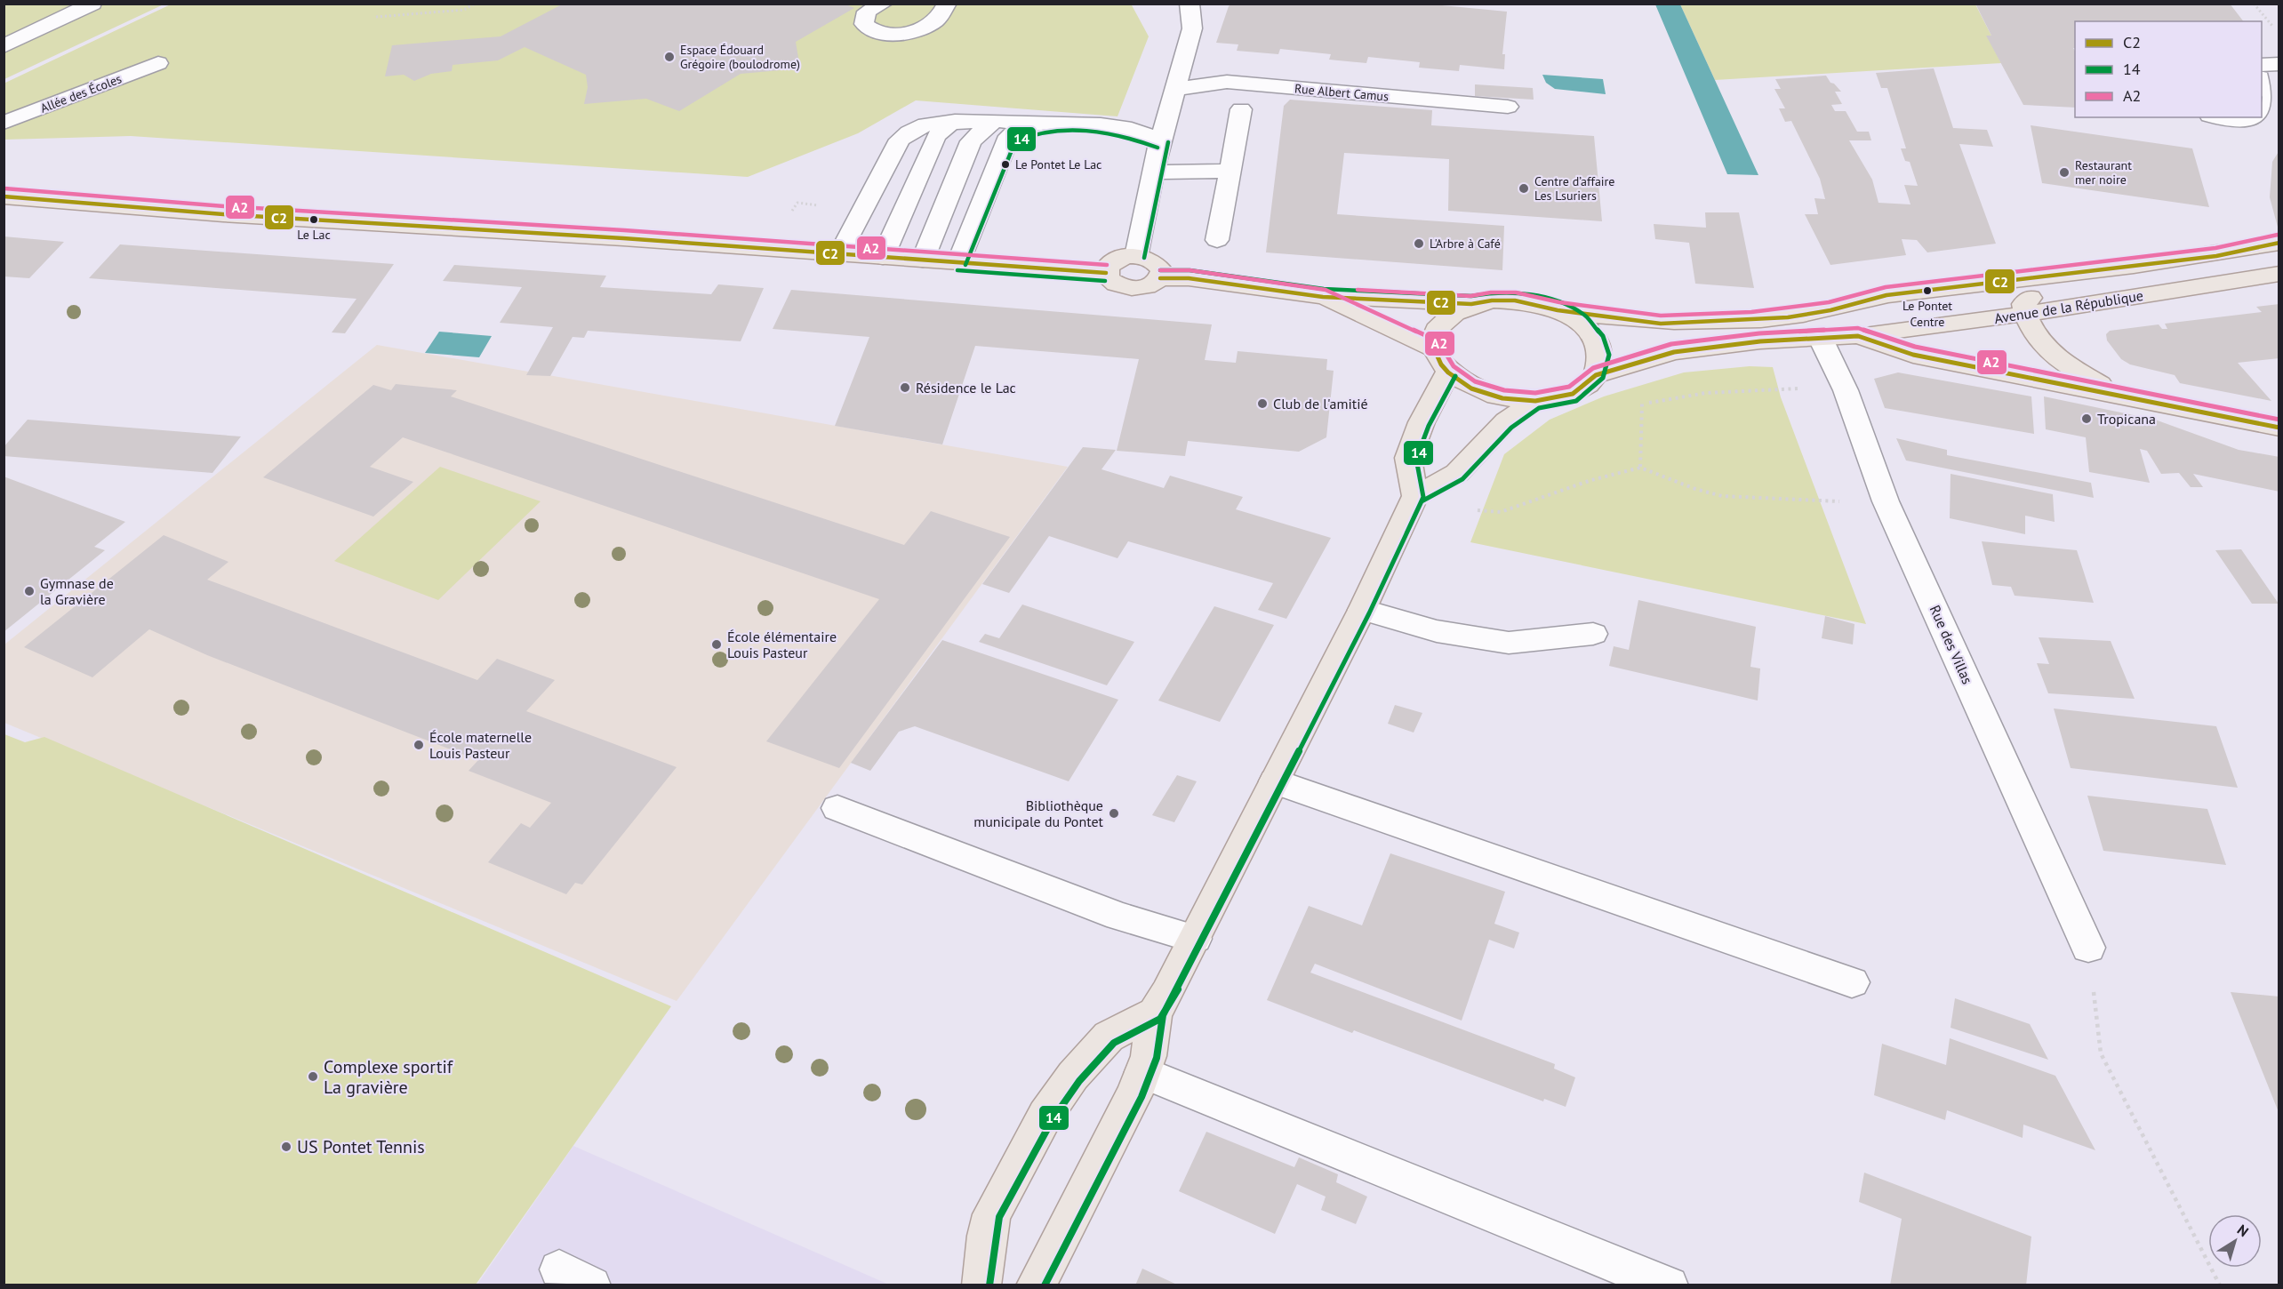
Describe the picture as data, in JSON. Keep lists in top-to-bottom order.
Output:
{
  "streets": {
    "main road": ["Avenue de la République"],
    "street": ["Rue Albert Camus", "Allée des Écoles", "Rue des Villas"]
  },
  "crossings": [
    ["Avenue de la République", "Rue des Villas"]
  ],
  "places": [
    "Espace Édouard Grégoire (boulodrome)",
    "Le Pontet Le Lac",
    "Restaurant mer noire",
    "Centre d’affaire Les Lsuriers",
    "Le Lac",
    "L'Arbre à Café",
    "Le Pontet Centre",
    "Résidence le Lac",
    "Club de l'amitié",
    "Tropicana",
    "Gymnase de la Gravière",
    "École élémentaire Louis Pasteur",
    "École maternelle Louis Pasteur",
    "Bibliothèque municipale du Pontet",
    "Complexe sportif La gravière",
    "US Pontet Tennis"
  ],
  "lines": ["transit line 14", "transit line A2", "transit line C2"],
  "legend": ["C2", "14", "A2"],
  "north": "top right"
}
